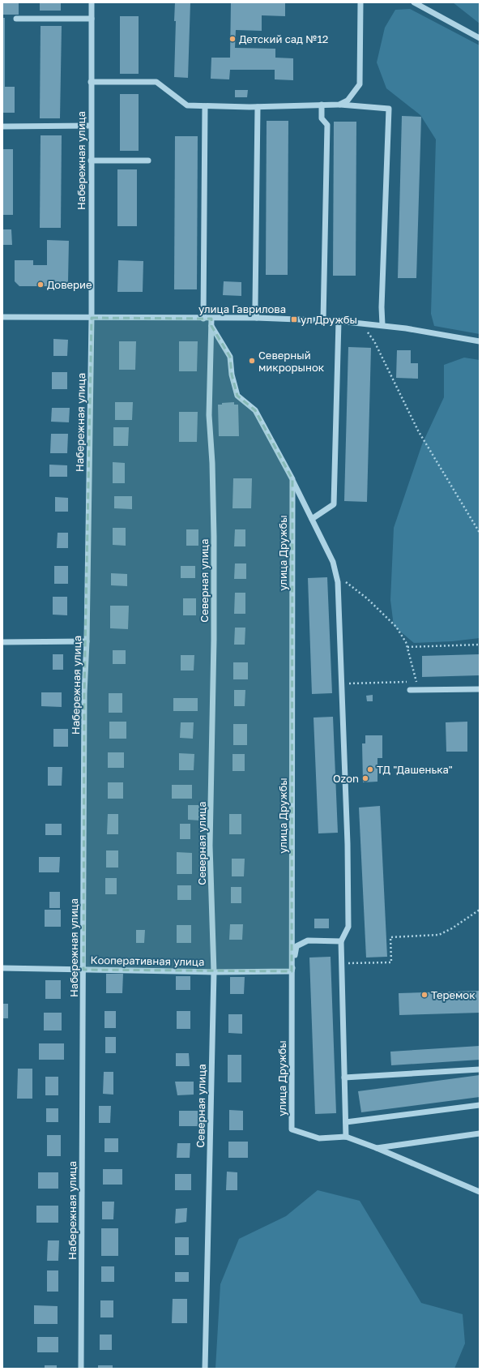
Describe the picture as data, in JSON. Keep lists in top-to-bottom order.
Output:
{
  "streets": {
    "street": [
      "Набережная улица",
      "улица Гаврилова",
      "улица Дружбы",
      "Северная улица",
      "Кооперативная улица"
    ]
  },
  "crossings": [
    ["Набережная улица", "улица Гаврилова"],
    ["Набережная улица", "Кооперативная улица"],
    ["улица Гаврилова", "Северная улица"],
    ["улица Дружбы", "Северная улица"],
    ["улица Дружбы", "Кооперативная улица"],
    ["Северная улица", "Кооперативная улица"]
  ],
  "places": {
    "other": [
      "Детский сад №12",
      "Доверие",
      "Северный микрорынок",
      "ТД \"Дашенька\"",
      "Ozon",
      "Теремок"
    ],
    "transit": ["ул Дружбы"]
  }
}
